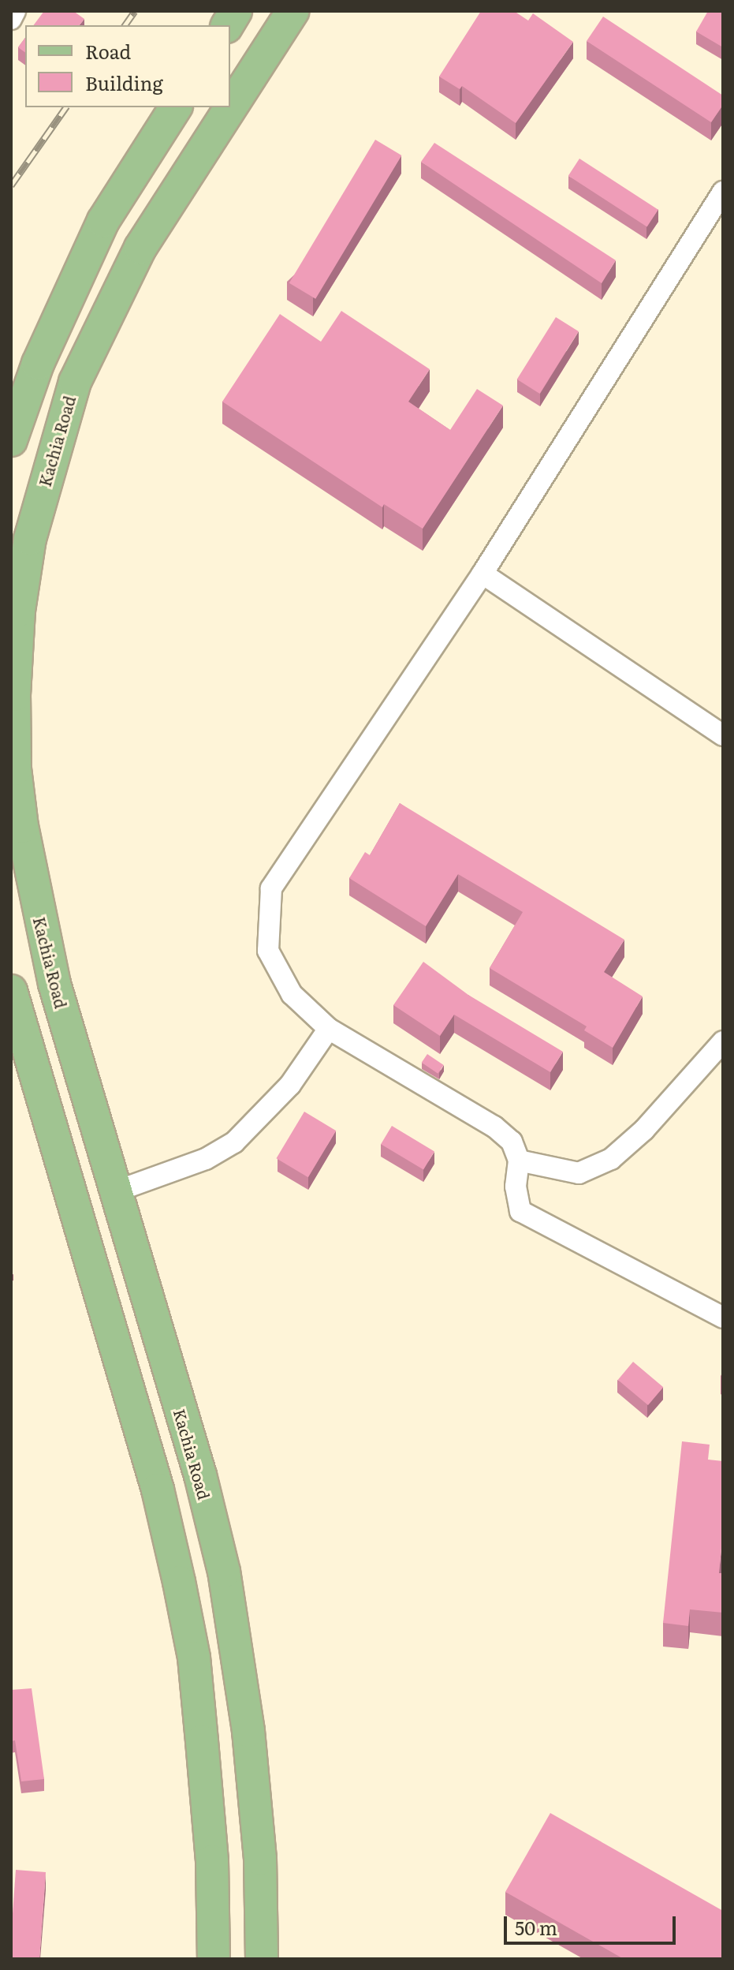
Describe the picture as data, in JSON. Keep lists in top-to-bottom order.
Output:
{
  "streets": {
    "main road": ["Kachia Road"]
  },
  "legend": ["Road", "Building"],
  "scale_bar": "50 m"
}
